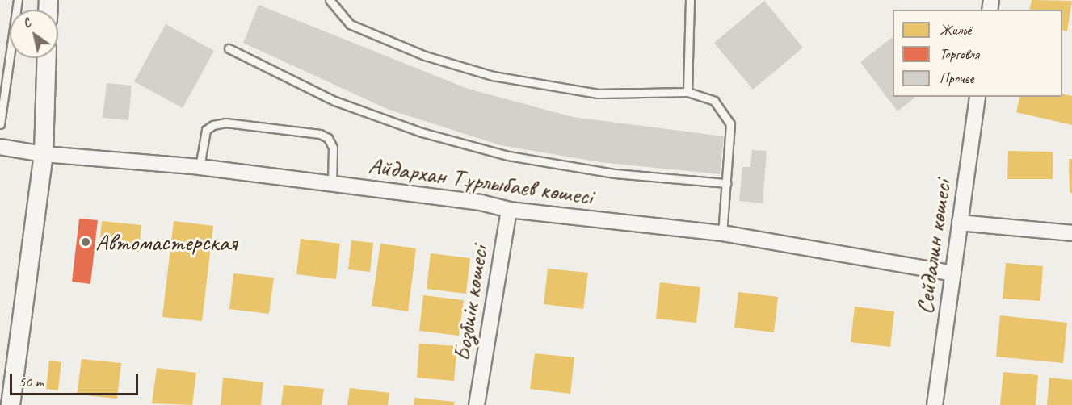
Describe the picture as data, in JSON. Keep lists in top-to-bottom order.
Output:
{
  "streets": {
    "street": ["Айдархан Тұрлыбаев көшесі", "Сейдалин көшесі", "Бозбиік көшесі"]
  },
  "crossings": [
    ["Айдархан Тұрлыбаев көшесі", "Сейдалин көшесі"],
    ["Айдархан Тұрлыбаев көшесі", "Бозбиік көшесі"]
  ],
  "places": ["Автомастерская"],
  "legend": ["Жильё", "Торговля", "Прочее"],
  "scale_bar": "50 m",
  "north": "top left"
}
